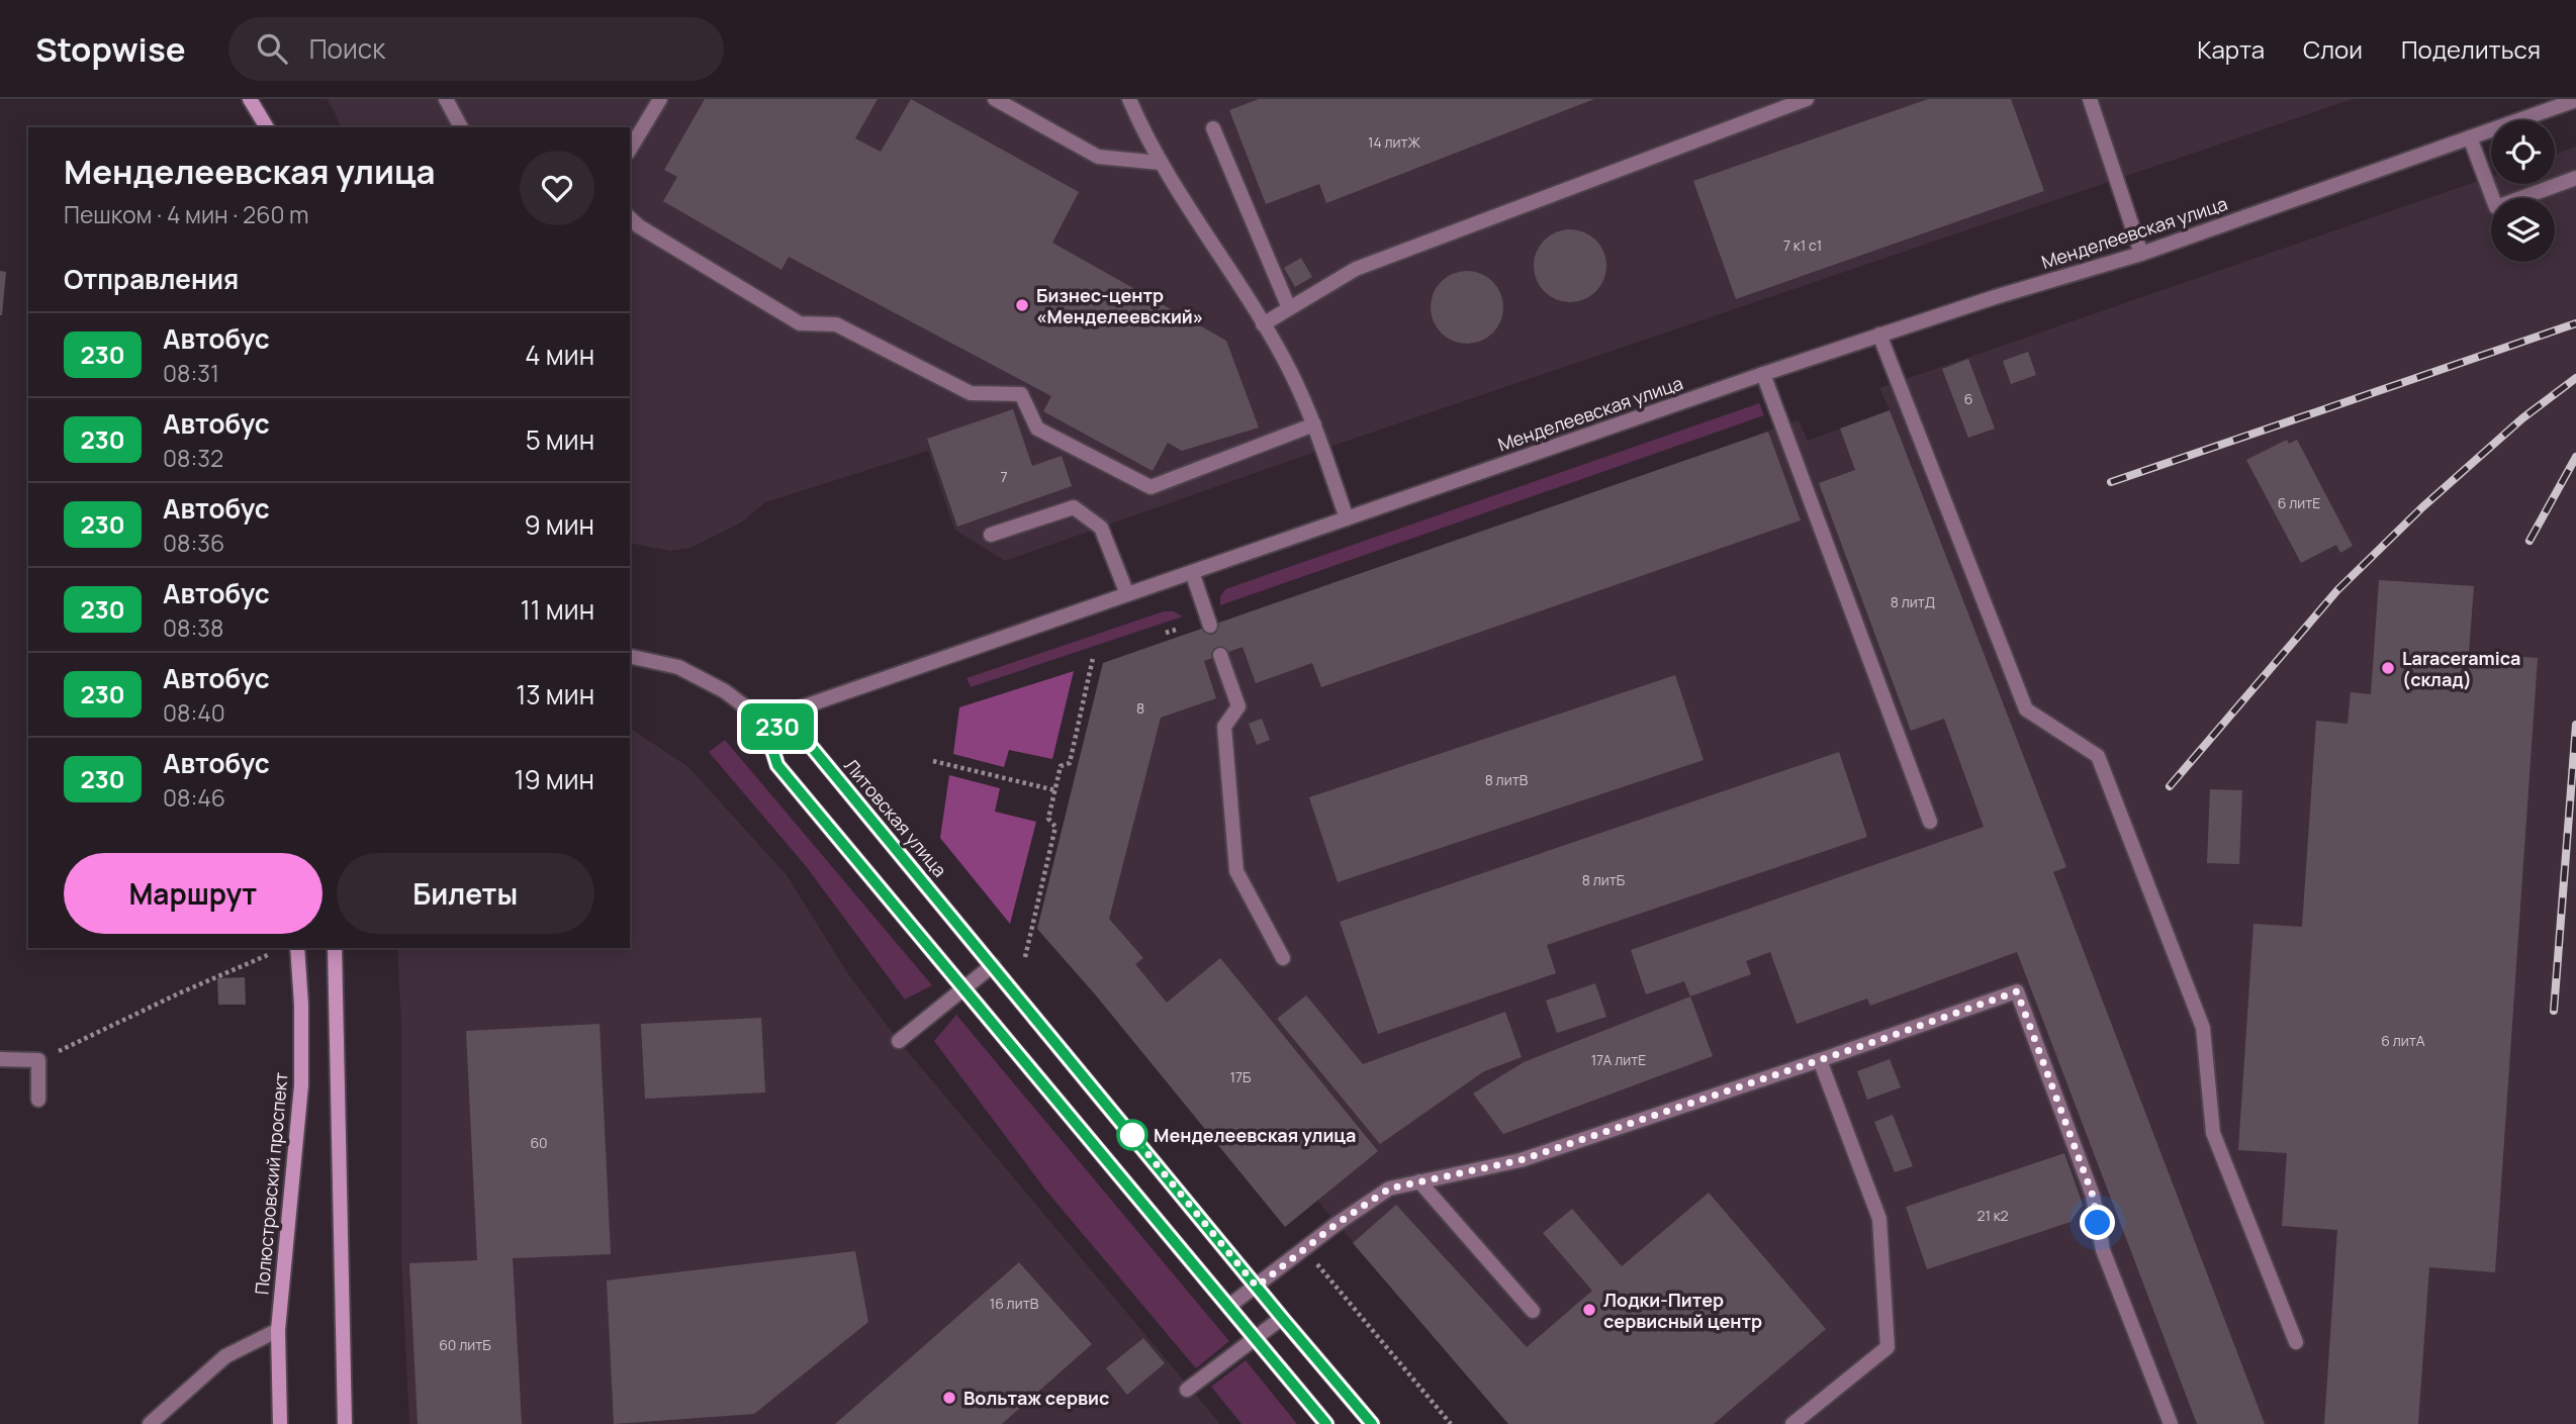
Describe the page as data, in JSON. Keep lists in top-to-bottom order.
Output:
{
  "streets": {
    "main road": ["Полюстровский проспект"],
    "street": ["Менделеевская улица", "Литовская улица"]
  },
  "crossings": [
    ["Менделеевская улица", "Литовская улица"]
  ],
  "places": [
    "Бизнес-центр «Менделеевский»",
    "Laraceramica (склад)",
    "Менделеевская улица",
    "Лодки-Питер сервисный центр",
    "Вольтаж сервис"
  ],
  "lines": ["bus line 230"],
  "house_numbers": [
    "14 литЖ",
    "7 к1 с1",
    "6",
    "7",
    "6 литЕ",
    "8 литД",
    "8",
    "8 литВ",
    "8 литБ",
    "6 литА",
    "17А литЕ",
    "17Б",
    "60",
    "21 к2",
    "16 литВ",
    "60 литБ"
  ],
  "page": {
    "header": "Stopwise",
    "search": "Поиск",
    "nav": ["Карта", "Слои", "Поделиться"],
    "on_map": "230",
    "heading": [
      ["Менделеевская улица", "Пешком · 4 мин · 260 m"],
      "Отправления"
    ],
    "list": [
      {
        "mark": "230",
        "name": "Автобус",
        "note": "08:31",
        "value": "4 мин"
      },
      {
        "mark": "230",
        "name": "Автобус",
        "note": "08:32",
        "value": "5 мин"
      },
      {
        "mark": "230",
        "name": "Автобус",
        "note": "08:36",
        "value": "9 мин"
      },
      {
        "mark": "230",
        "name": "Автобус",
        "note": "08:38",
        "value": "11 мин"
      },
      {
        "mark": "230",
        "name": "Автобус",
        "note": "08:40",
        "value": "13 мин"
      },
      {
        "mark": "230",
        "name": "Автобус",
        "note": "08:46",
        "value": "19 мин"
      }
    ],
    "buttons": ["Маршрут", "Билеты"]
  }
}
